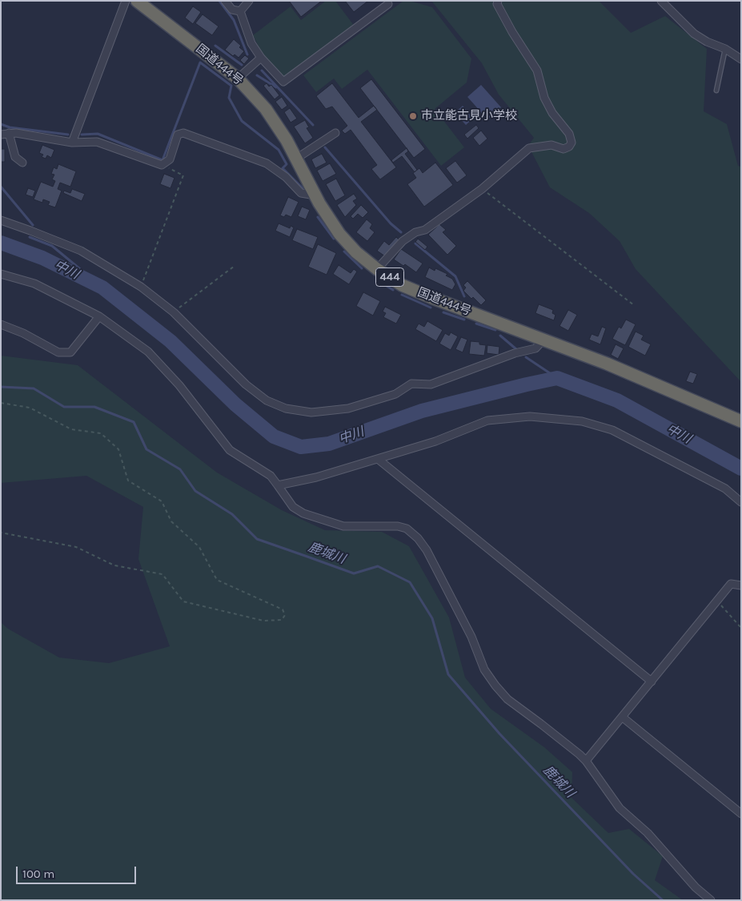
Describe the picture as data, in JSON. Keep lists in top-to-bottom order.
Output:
{
  "streets": {
    "highway": ["国道444号", "444"]
  },
  "water": ["中川", "鹿城川"],
  "places": ["市立能古見小学校"],
  "scale_bar": "100 m"
}
